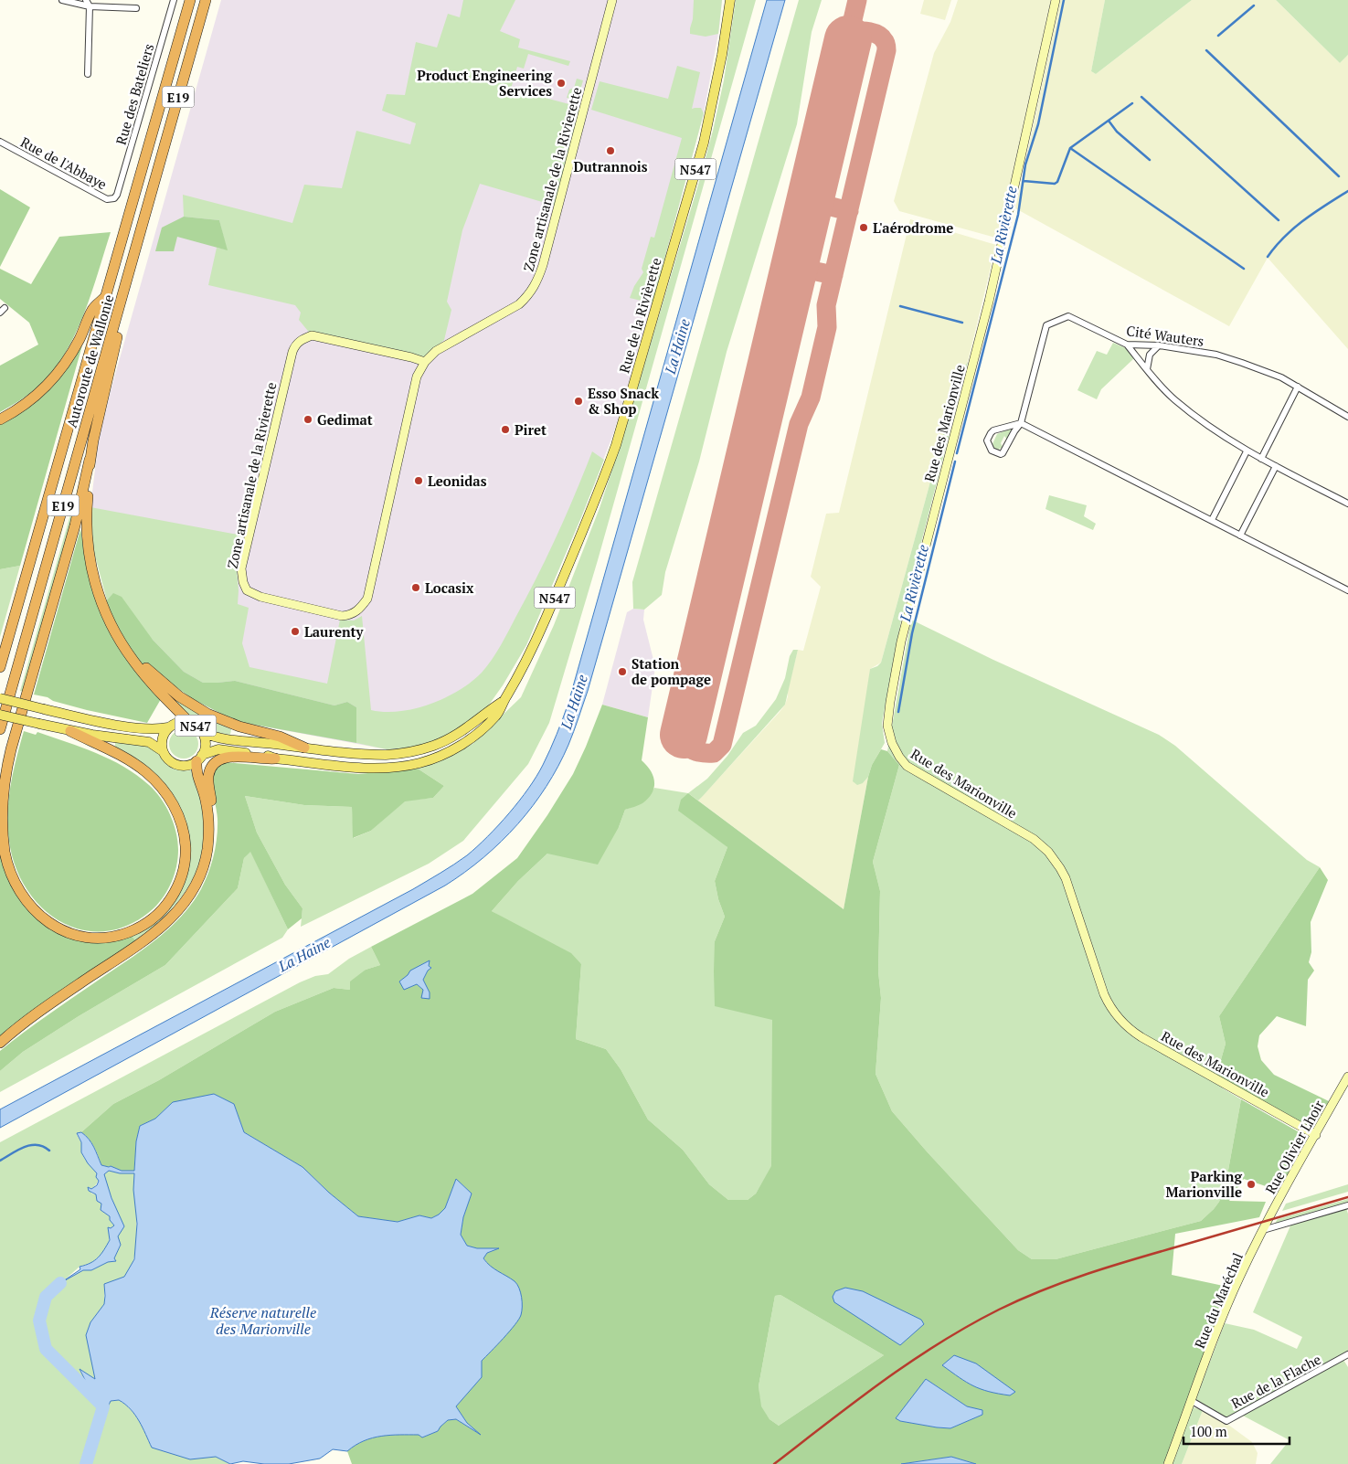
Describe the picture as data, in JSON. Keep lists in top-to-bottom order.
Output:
{
  "streets": {
    "highway": ["E19", "Autoroute de Wallonie"],
    "main road": ["N547", "Rue de la Rivièrette"],
    "street": [
      "Rue des Bateliers",
      "Rue de l'Abbaye",
      "Zone artisanale de la Rivierette",
      "Cité Wauters",
      "Rue des Marionville",
      "Rue Olivier Lhoir",
      "Rue du Maréchal",
      "Rue de la Flache"
    ]
  },
  "crossings": [
    ["Rue des Bateliers", "Rue de l'Abbaye"],
    ["N547", "Rue de la Rivièrette"],
    ["Rue des Marionville", "Rue Olivier Lhoir"],
    ["Rue Olivier Lhoir", "Rue du Maréchal"],
    ["Rue du Maréchal", "Rue de la Flache"]
  ],
  "water": ["La Rivièrette", "La Haine", "Réserve naturelle des Marionville"],
  "places": [
    "Product Engineering Services",
    "Dutrannois",
    "L'aérodrome",
    "Esso Snack & Shop",
    "Gedimat",
    "Piret",
    "Leonidas",
    "Locasix",
    "Laurenty",
    "Station de pompage",
    "Parking Marionville"
  ],
  "scale_bar": "100 m"
}
